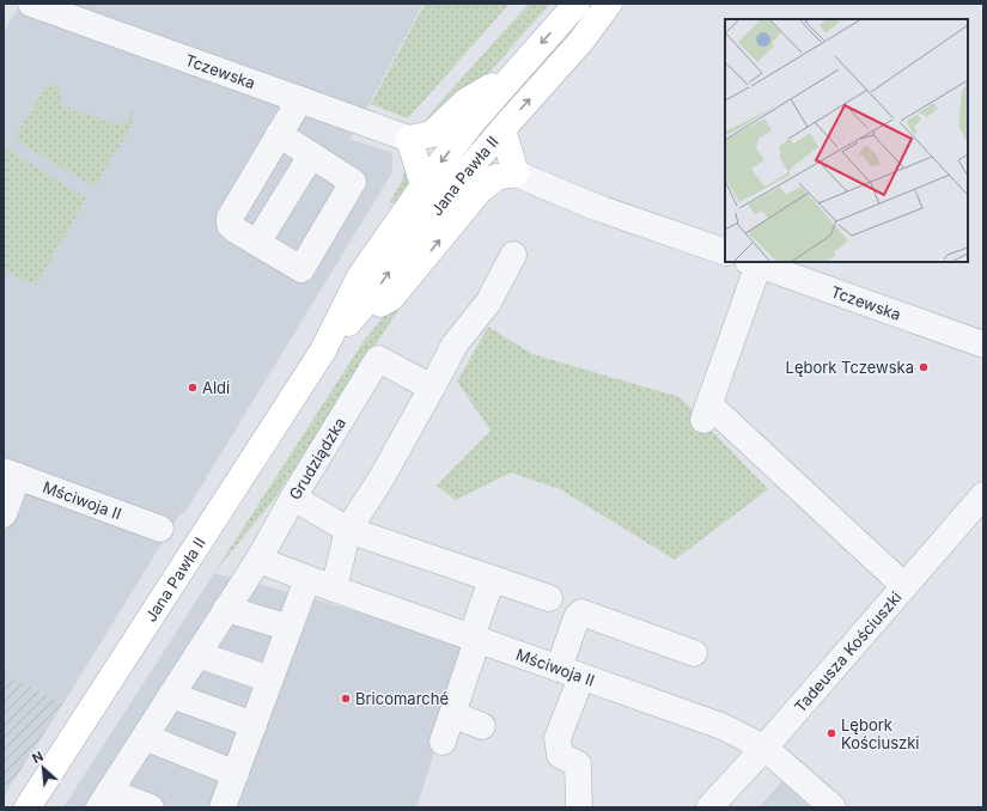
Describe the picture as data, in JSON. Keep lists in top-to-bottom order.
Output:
{
  "streets": {
    "main road": ["Jana Pawła II"],
    "street": [
      "Tczewska",
      "Grudziądzka",
      "Mściwoja II",
      "Tadeusza Kościuszki"
    ]
  },
  "crossings": [
    ["Grudziądzka", "Mściwoja II"],
    ["Mściwoja II", "Tadeusza Kościuszki"]
  ],
  "places": [
    "Lębork Tczewska",
    "Aldi",
    "Bricomarché",
    "Lębork Kościuszki"
  ],
  "north": "top left"
}
